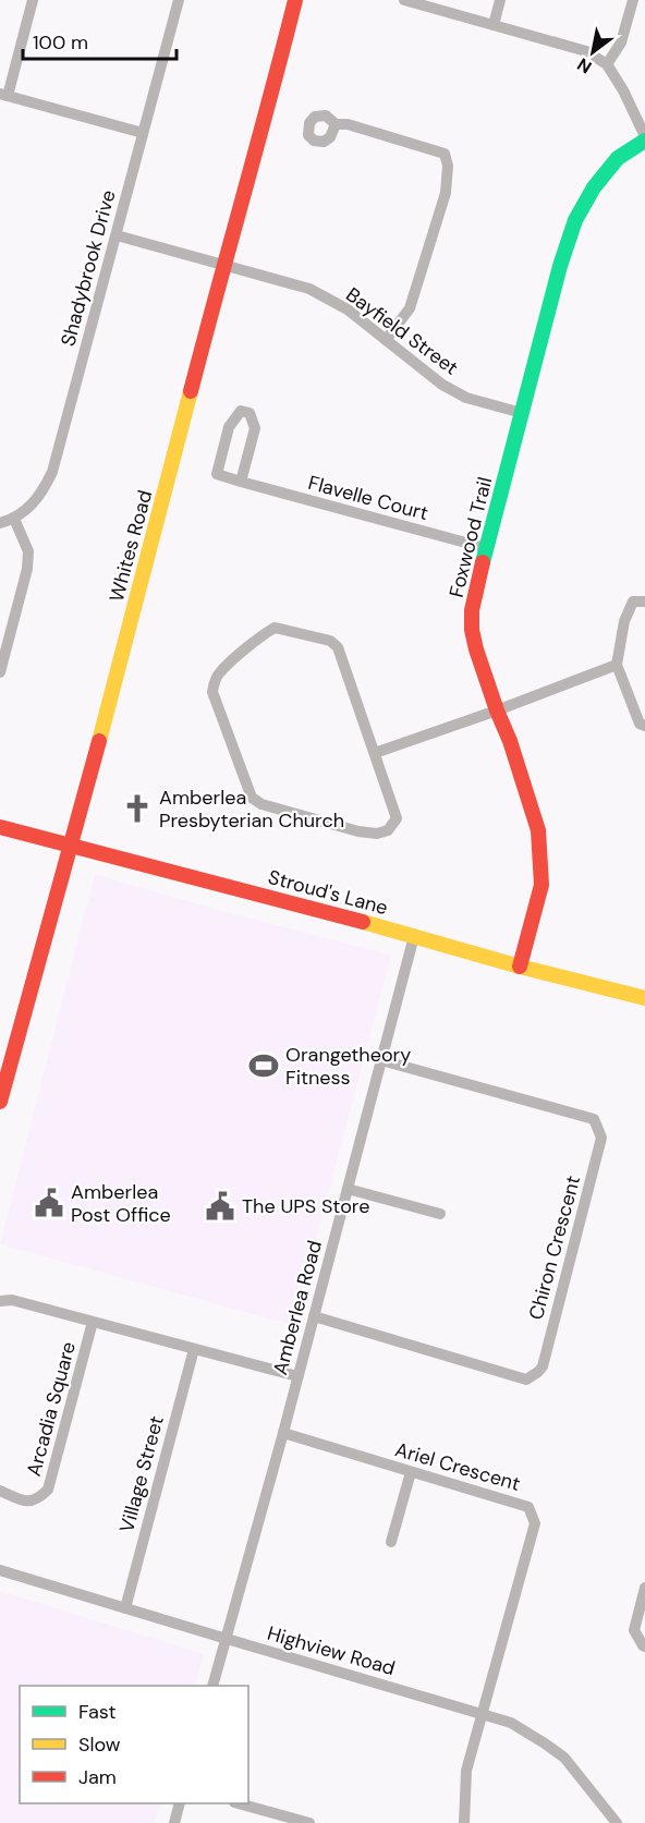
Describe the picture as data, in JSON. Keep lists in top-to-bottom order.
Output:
{
  "streets": {
    "street": [
      "Shadybrook Drive",
      "Bayfield Street",
      "Flavelle Court",
      "Foxwood Trail",
      "Whites Road",
      "Stroud's Lane",
      "Chiron Crescent",
      "Amberlea Road",
      "Arcadia Square",
      "Ariel Crescent",
      "Village Street",
      "Highview Road"
    ]
  },
  "crossings": [
    ["Shadybrook Drive", "Bayfield Street"],
    ["Bayfield Street", "Foxwood Trail"],
    ["Bayfield Street", "Whites Road"],
    ["Flavelle Court", "Foxwood Trail"],
    ["Foxwood Trail", "Stroud's Lane"],
    ["Whites Road", "Stroud's Lane"],
    ["Stroud's Lane", "Amberlea Road"],
    ["Chiron Crescent", "Amberlea Road"],
    ["Amberlea Road", "Arcadia Square"],
    ["Amberlea Road", "Ariel Crescent"],
    ["Amberlea Road", "Highview Road"],
    ["Arcadia Square", "Village Street"],
    ["Ariel Crescent", "Highview Road"],
    ["Village Street", "Highview Road"]
  ],
  "places": {
    "church": ["Amberlea Presbyterian Church"],
    "sports": ["Orangetheory Fitness"],
    "public building": ["Amberlea Post Office", "The UPS Store"]
  },
  "legend": ["Fast", "Slow", "Jam"],
  "scale_bar": "100 m",
  "north": "bottom left"
}
